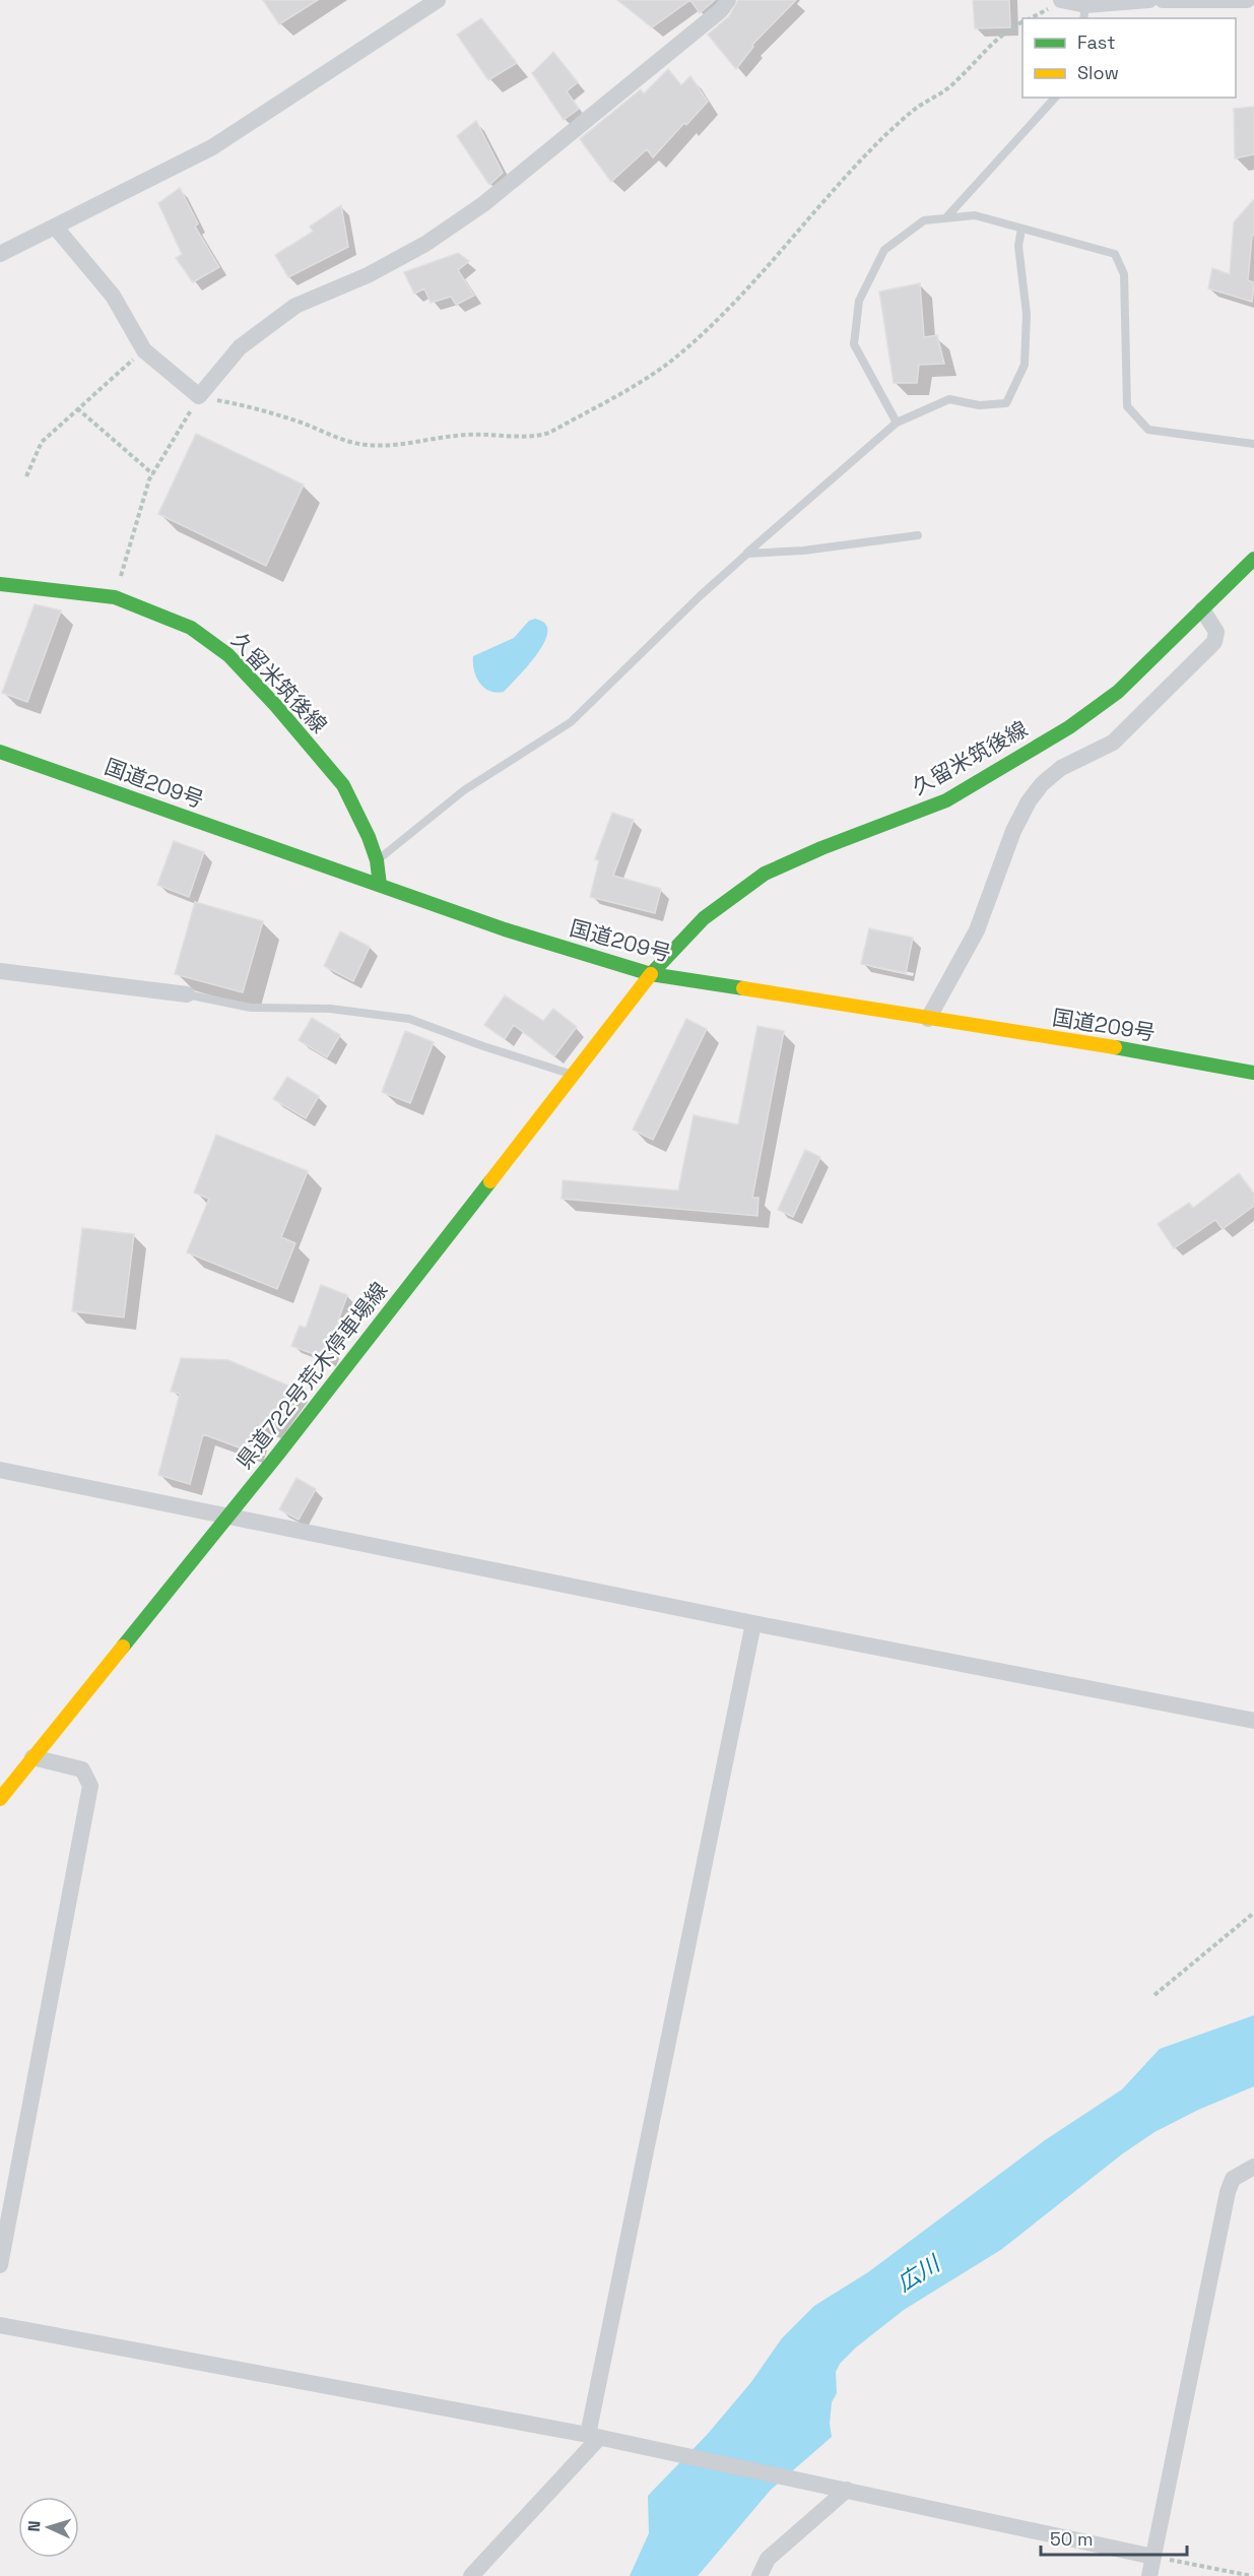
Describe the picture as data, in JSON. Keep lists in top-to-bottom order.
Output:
{
  "streets": {
    "main road": ["久留米筑後線", "国道209号", "県道722号荒木停車場線"]
  },
  "crossings": [
    ["久留米筑後線", "国道209号"],
    ["久留米筑後線", "県道722号荒木停車場線"],
    ["国道209号", "県道722号荒木停車場線"]
  ],
  "water": ["広川"],
  "legend": ["Fast", "Slow"],
  "scale_bar": "50 m",
  "north": "left"
}
